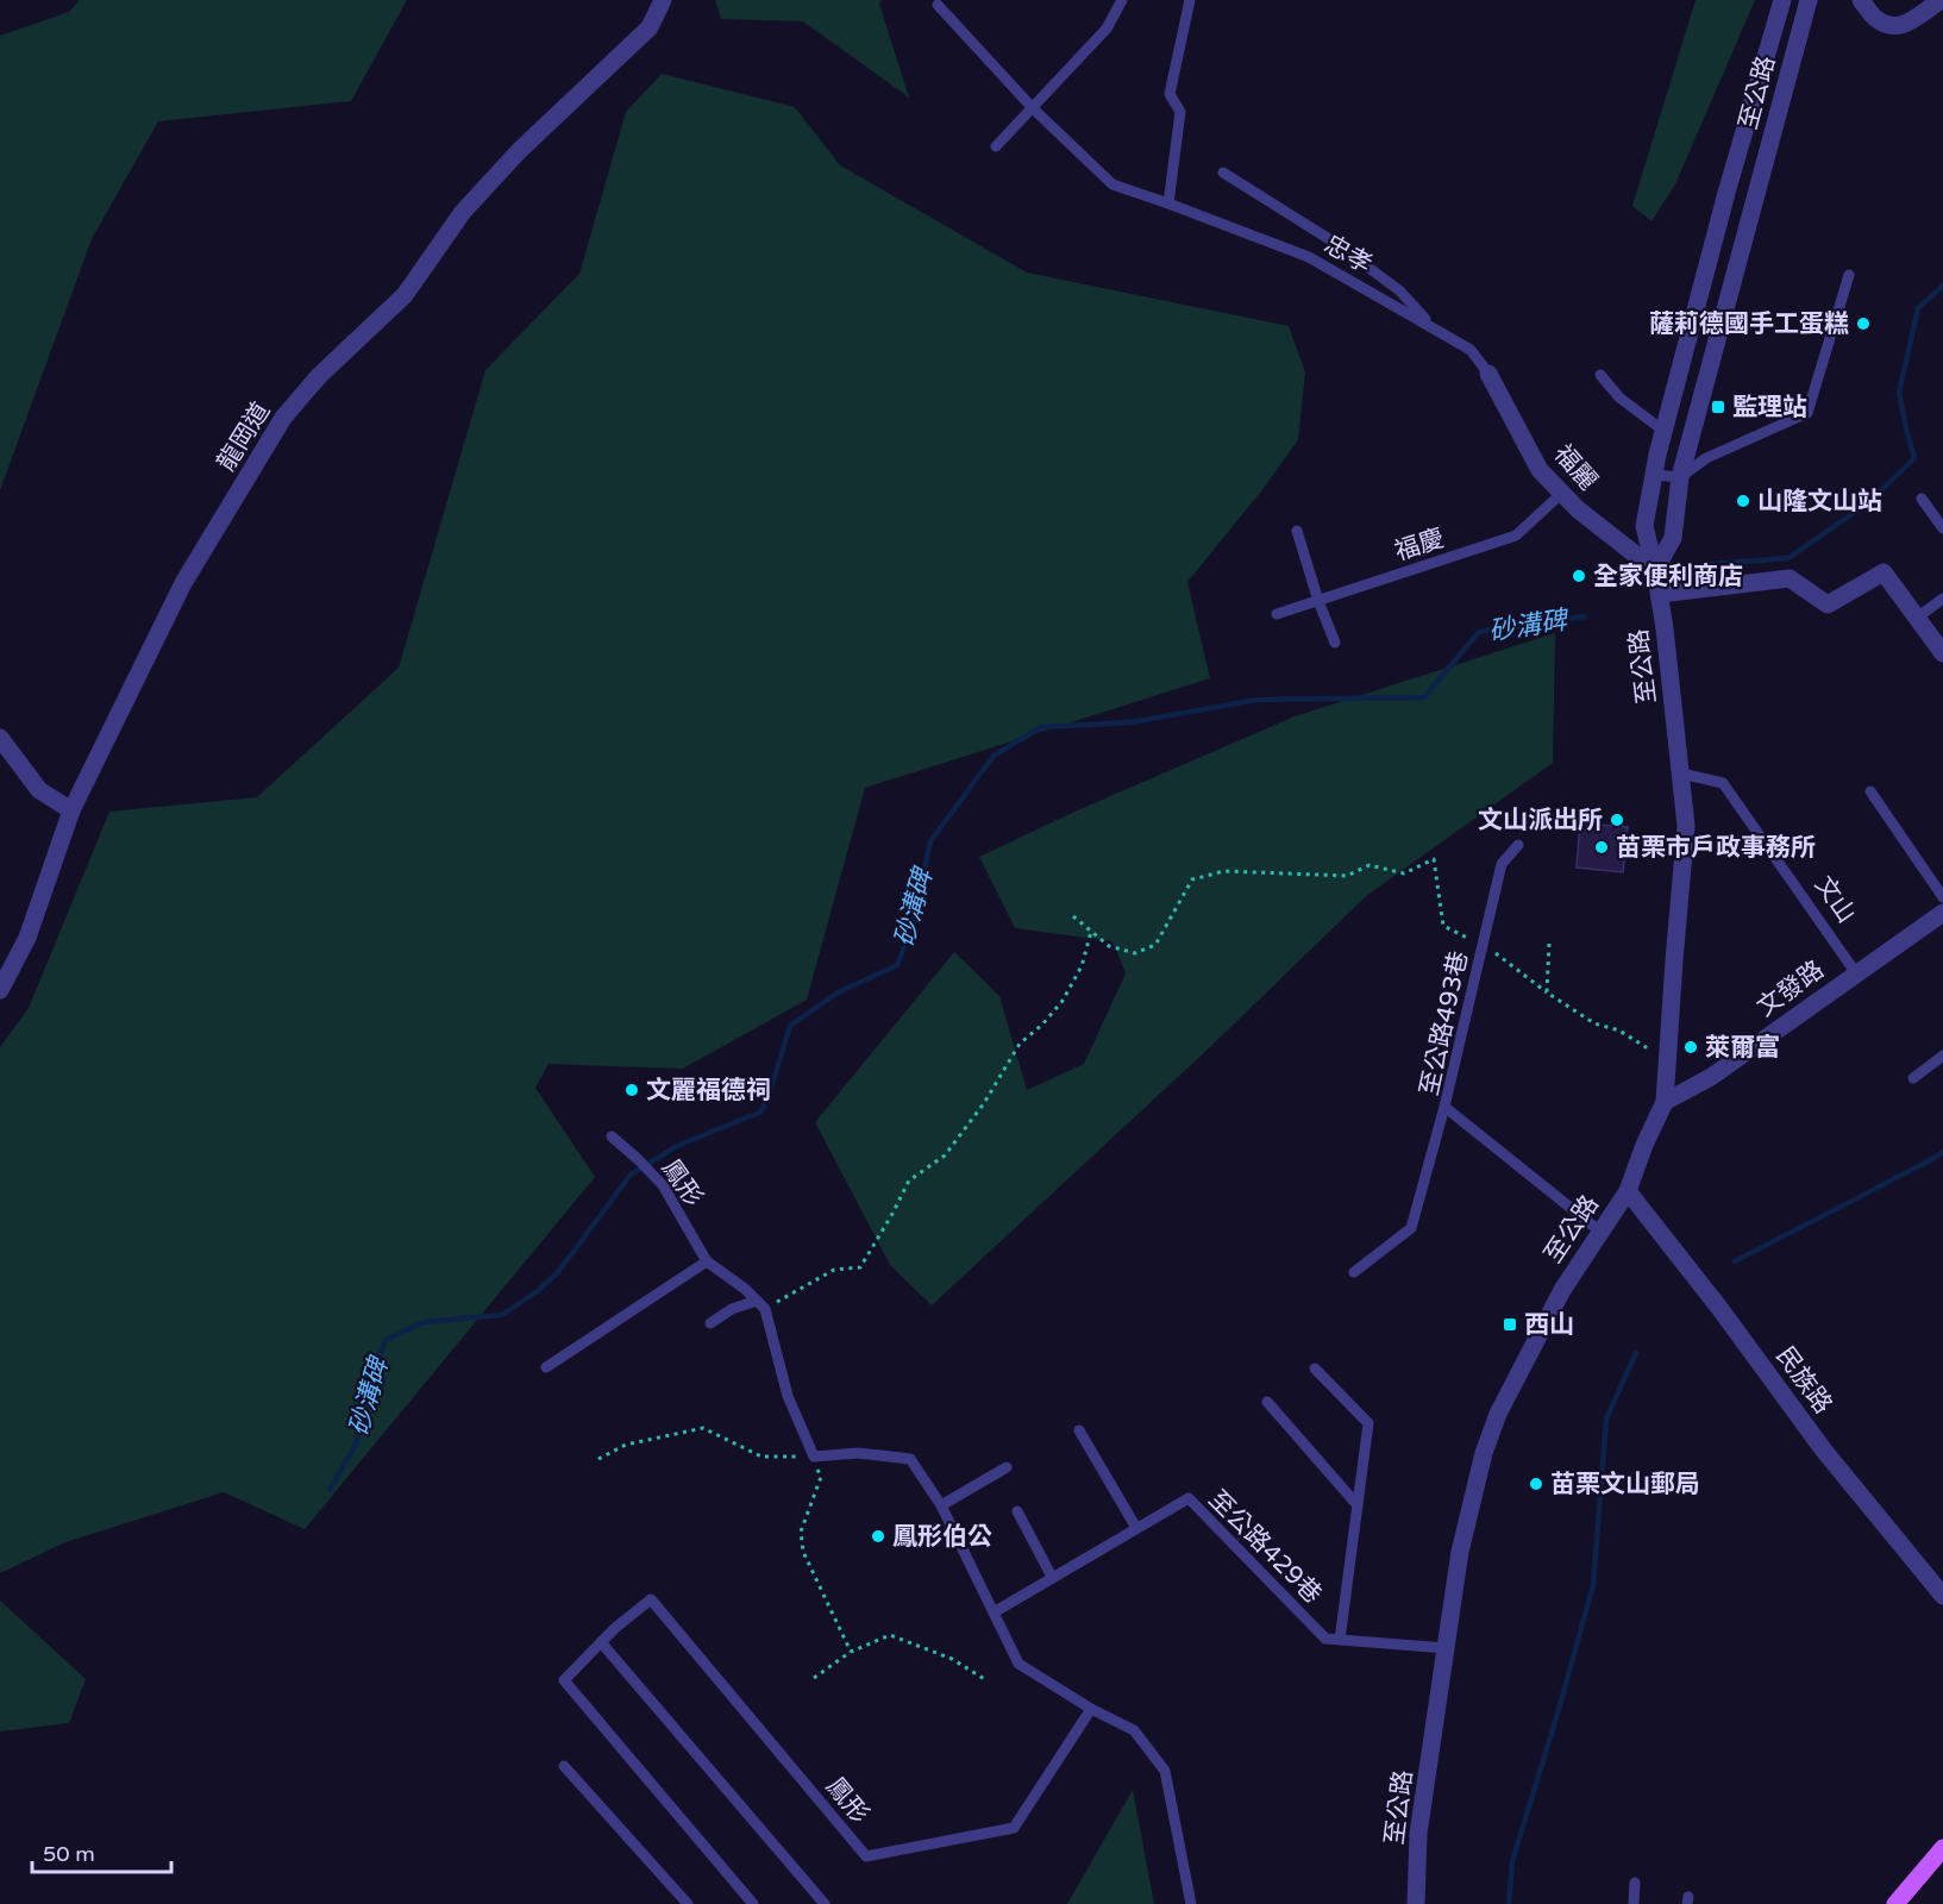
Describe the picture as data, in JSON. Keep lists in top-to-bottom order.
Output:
{
  "streets": {
    "street": [
      "至公路",
      "龍岡道",
      "福麗",
      "文發路",
      "民族路"
    ],
    "lane": [
      "忠孝",
      "福慶",
      "文山",
      "至公路493巷",
      "鳳形",
      "至公路429巷"
    ]
  },
  "crossings": [
    ["至公路", "福麗"],
    ["至公路", "文山"],
    ["至公路", "文發路"],
    ["至公路", "至公路493巷"],
    ["至公路", "民族路"],
    ["至公路", "至公路429巷"],
    ["忠孝", "福麗"],
    ["福麗", "福慶"],
    ["文山", "文發路"]
  ],
  "water": ["砂溝碑"],
  "places": {
    "other": [
      "薩莉德國手工蛋糕",
      "山隆文山站",
      "全家便利商店",
      "文山派出所",
      "苗栗市戶政事務所",
      "萊爾富",
      "文麗福德祠",
      "苗栗文山郵局",
      "鳳形伯公"
    ],
    "transit": ["監理站", "西山"]
  },
  "scale_bar": "50 m"
}
